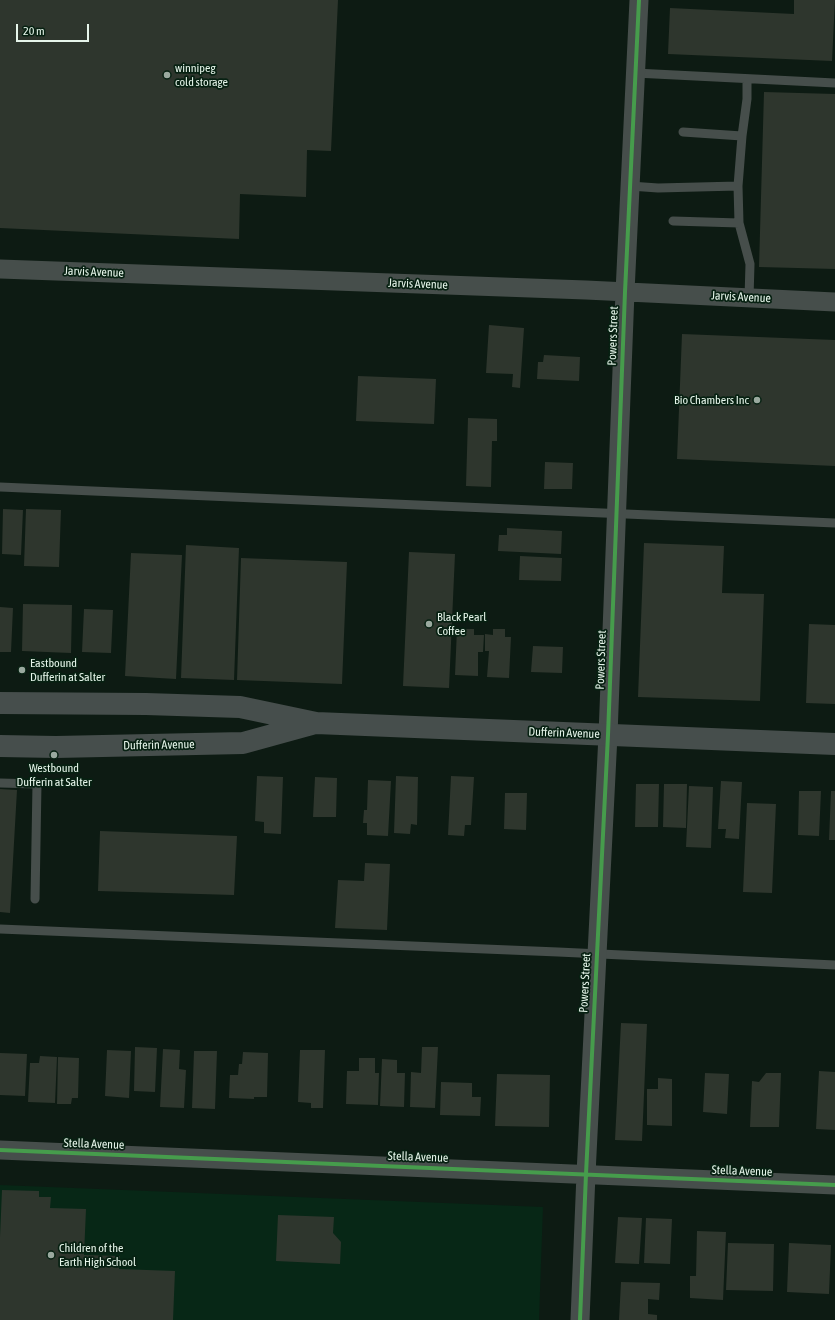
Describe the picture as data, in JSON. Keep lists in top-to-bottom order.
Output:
{
  "streets": {
    "main road": ["Dufferin Avenue"],
    "street": ["Jarvis Avenue", "Powers Street", "Stella Avenue"]
  },
  "crossings": [
    ["Jarvis Avenue", "Powers Street"],
    ["Powers Street", "Dufferin Avenue"],
    ["Powers Street", "Stella Avenue"]
  ],
  "places": [
    "winnipeg cold storage",
    "Bio Chambers Inc",
    "Black Pearl Coffee",
    "Eastbound Dufferin at Salter",
    "Westbound Dufferin at Salter",
    "Children of the Earth High School"
  ],
  "scale_bar": "20 m"
}
